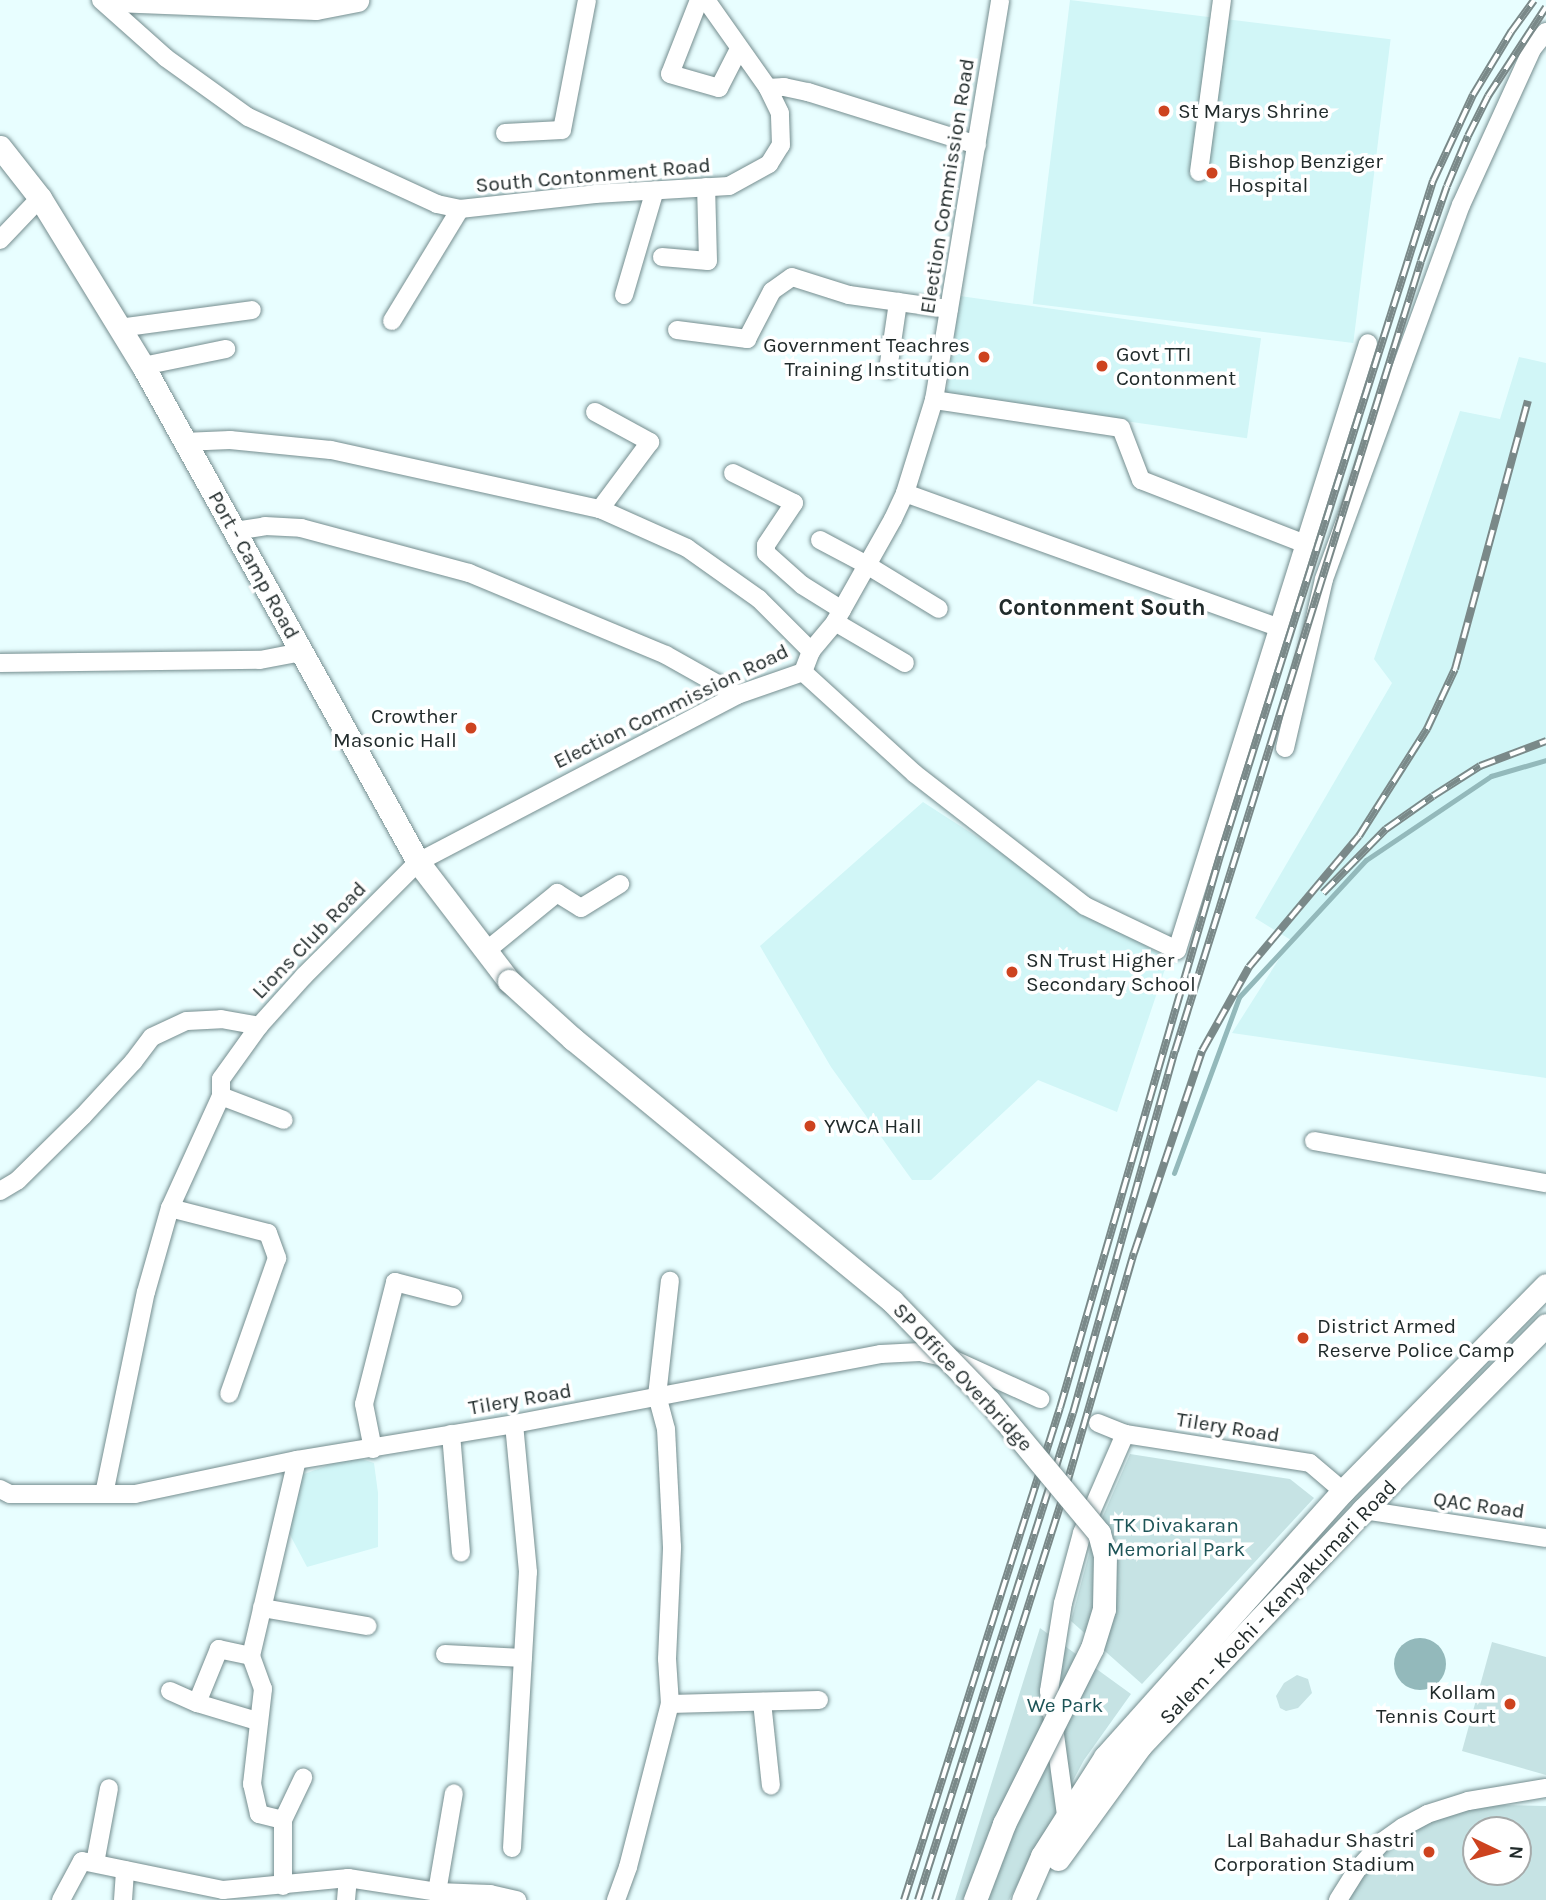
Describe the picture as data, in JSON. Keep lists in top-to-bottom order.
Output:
{
  "streets": {
    "main road": ["Port - Camp Road", "SP Office Overbridge", "Salem - Kochi - Kanyakumari Road"],
    "street": [
      "South Contonment Road",
      "Election Commission Road",
      "Lions Club Road",
      "Tilery Road",
      "QAC Road"
    ]
  },
  "crossings": [
    ["Election Commission Road", "Port - Camp Road"],
    ["Election Commission Road", "Lions Club Road"],
    ["Port - Camp Road", "Lions Club Road"],
    ["Port - Camp Road", "SP Office Overbridge"],
    ["QAC Road", "Salem - Kochi - Kanyakumari Road"]
  ],
  "districts": ["Contonment South"],
  "parks": ["TK Divakaran Memorial Park", "We Park"],
  "places": [
    "St Marys Shrine",
    "Bishop Benziger Hospital",
    "Government Teachres Training Institution",
    "Govt TTI Contonment",
    "Crowther Masonic Hall",
    "SN Trust Higher Secondary School",
    "YWCA Hall",
    "District Armed Reserve Police Camp",
    "Kollam Tennis Court",
    "Lal Bahadur Shastri Corporation Stadium"
  ],
  "north": "right"
}
